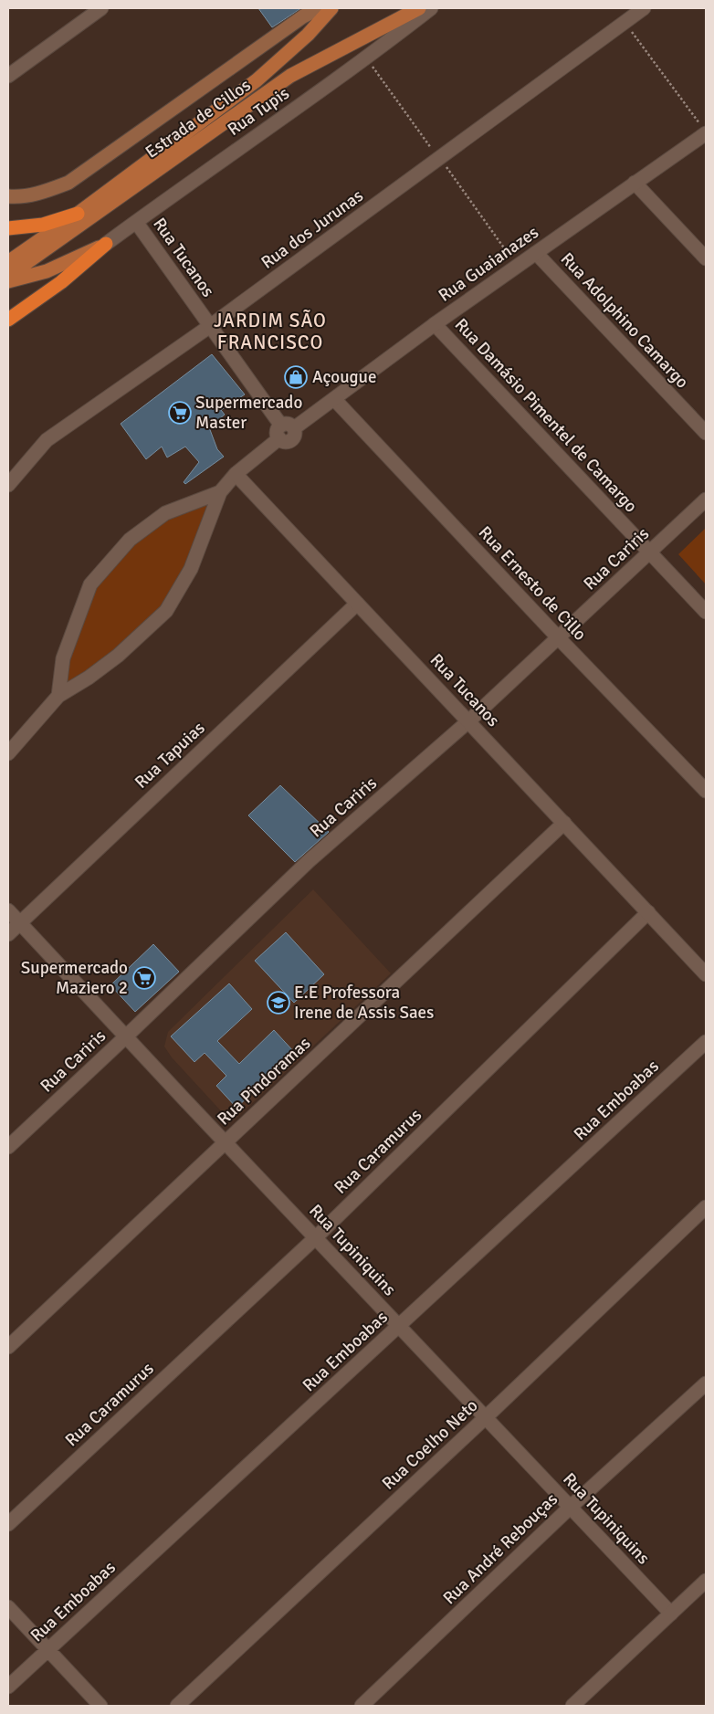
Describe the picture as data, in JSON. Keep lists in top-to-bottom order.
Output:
{
  "streets": {
    "main road": ["Estrada de Cillos"],
    "street": [
      "Rua Tupis",
      "Rua dos Jurunas",
      "Rua Tucanos",
      "Rua Guaianazes",
      "Rua Adolphino Camargo",
      "Rua Damásio Pimentel de Camargo",
      "Rua Cariris",
      "Rua Ernesto de Cillo",
      "Rua Tapuias",
      "Rua Pindoramas",
      "Rua Emboabas",
      "Rua Caramurus",
      "Rua Tupiniquins",
      "Rua Coelho Neto",
      "Rua André Rebouças"
    ]
  },
  "crossings": [
    ["Rua Tupis", "Rua Tucanos"],
    ["Rua dos Jurunas", "Rua Tucanos"],
    ["Rua Tucanos", "Rua Guaianazes"],
    ["Rua Tucanos", "Rua Cariris"],
    ["Rua Tucanos", "Rua Tapuias"],
    ["Rua Tucanos", "Rua Pindoramas"],
    ["Rua Tucanos", "Rua Caramurus"],
    ["Rua Guaianazes", "Rua Adolphino Camargo"],
    ["Rua Guaianazes", "Rua Damásio Pimentel de Camargo"],
    ["Rua Guaianazes", "Rua Ernesto de Cillo"],
    ["Rua Damásio Pimentel de Camargo", "Rua Cariris"],
    ["Rua Cariris", "Rua Ernesto de Cillo"],
    ["Rua Cariris", "Rua Tupiniquins"],
    ["Rua Tapuias", "Rua Tupiniquins"],
    ["Rua Pindoramas", "Rua Tupiniquins"],
    ["Rua Emboabas", "Rua Tupiniquins"],
    ["Rua Caramurus", "Rua Tupiniquins"],
    ["Rua Tupiniquins", "Rua Coelho Neto"],
    ["Rua Tupiniquins", "Rua André Rebouças"]
  ],
  "districts": ["JARDIM SÃO FRANCISCO"],
  "places": {
    "shop": ["Açougue"],
    "supermarket": ["Supermercado Master", "Supermercado Maziero 2"],
    "school or university": ["E.E Professora Irene de Assis Saes"]
  }
}
